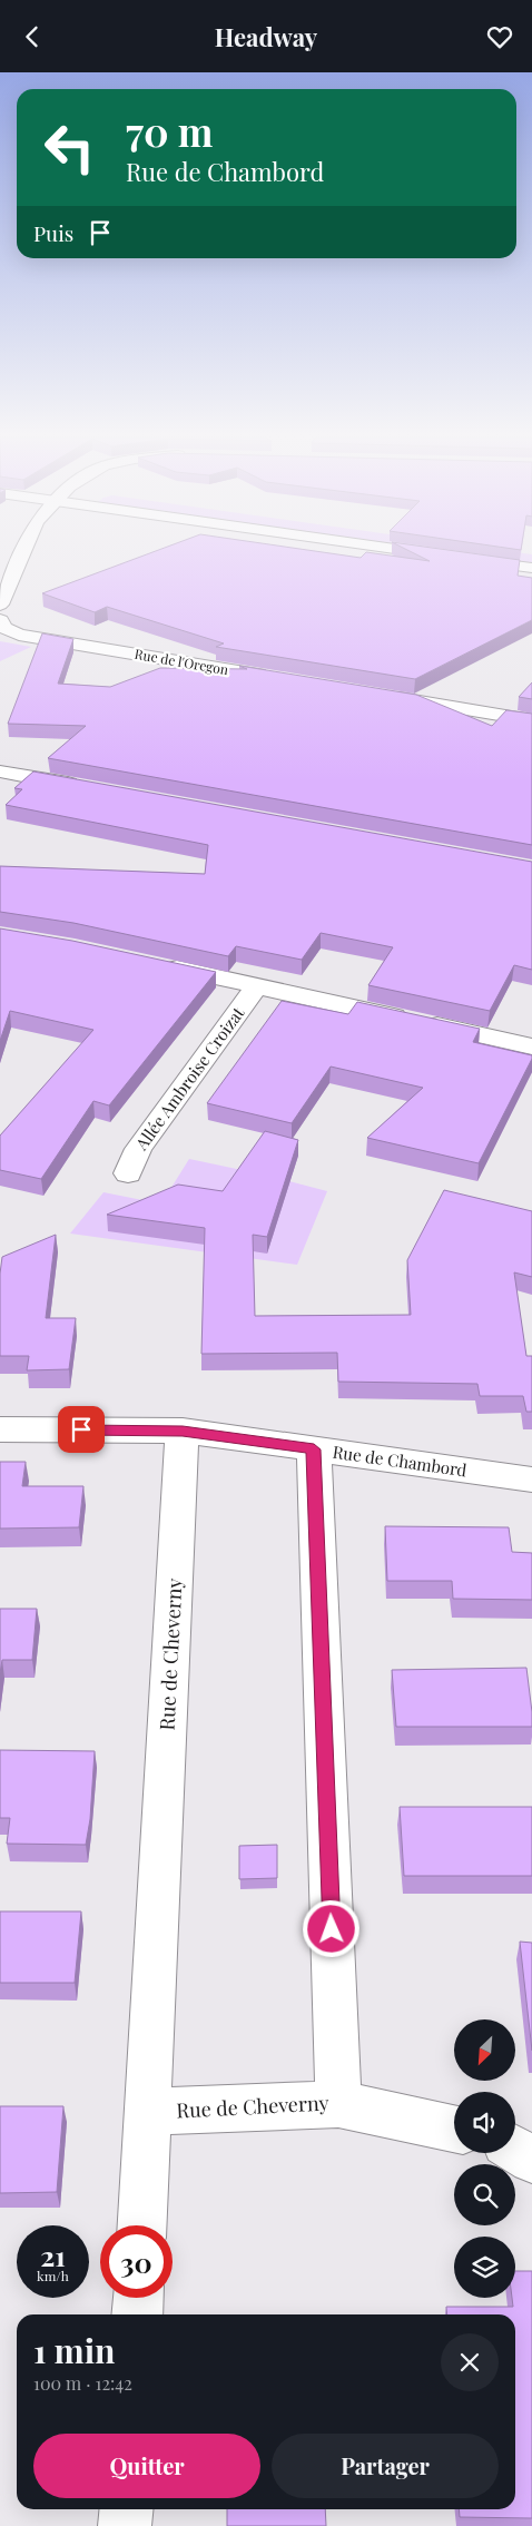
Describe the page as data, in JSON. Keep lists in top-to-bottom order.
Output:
{
  "streets": {
    "street": [
      "Rue de l'Oregon",
      "Allée Ambroise Croizat",
      "Rue de Chambord",
      "Rue de Cheverny"
    ]
  },
  "crossings": [
    ["Rue de Chambord", "Rue de Cheverny"]
  ],
  "north": "bottom left",
  "page": {
    "header": "Headway",
    "turn": ["70 m", "Rue de Chambord"],
    "then": "Puis",
    "speed": "21 km/h",
    "limit": "30",
    "heading": ["1 min", "100 m · 12:42"],
    "buttons": ["Quitter", "Partager"]
  }
}
